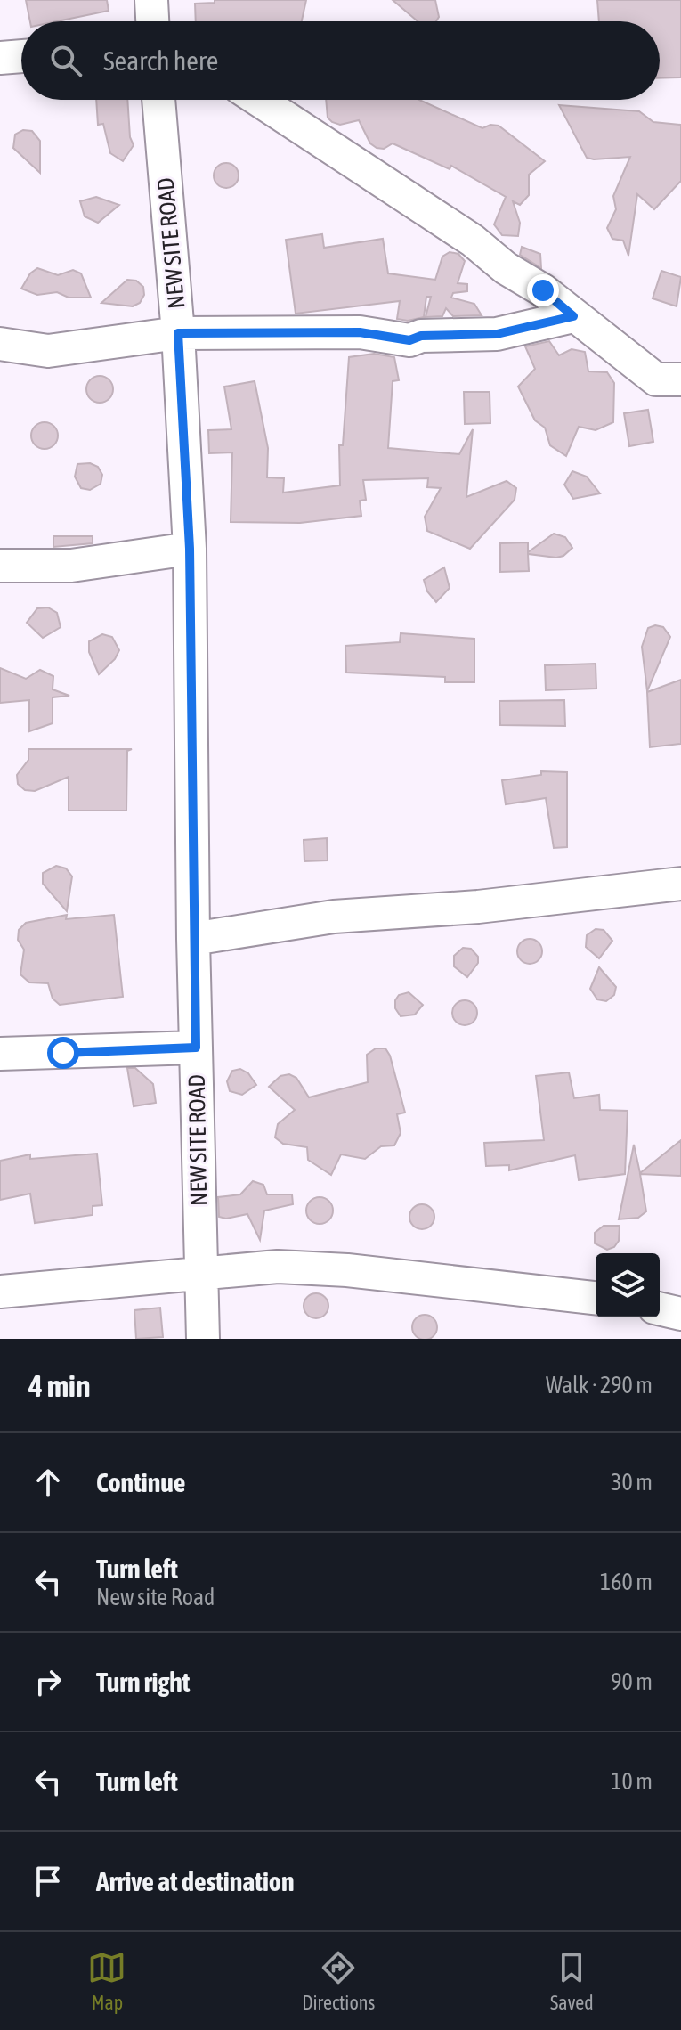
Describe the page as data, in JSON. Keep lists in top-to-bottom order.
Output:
{
  "streets": {
    "street": ["NEW SITE ROAD"]
  },
  "page": {
    "search": "Search here",
    "heading": ["4 min", "Walk · 290 m"],
    "list": [
      ["Continue", "30 m"],
      ["Turn left", "New site Road", "160 m"],
      ["Turn right", "90 m"],
      ["Turn left", "10 m"],
      "Arrive at destination"
    ],
    "nav": ["Map", "Directions", "Saved"]
  }
}
